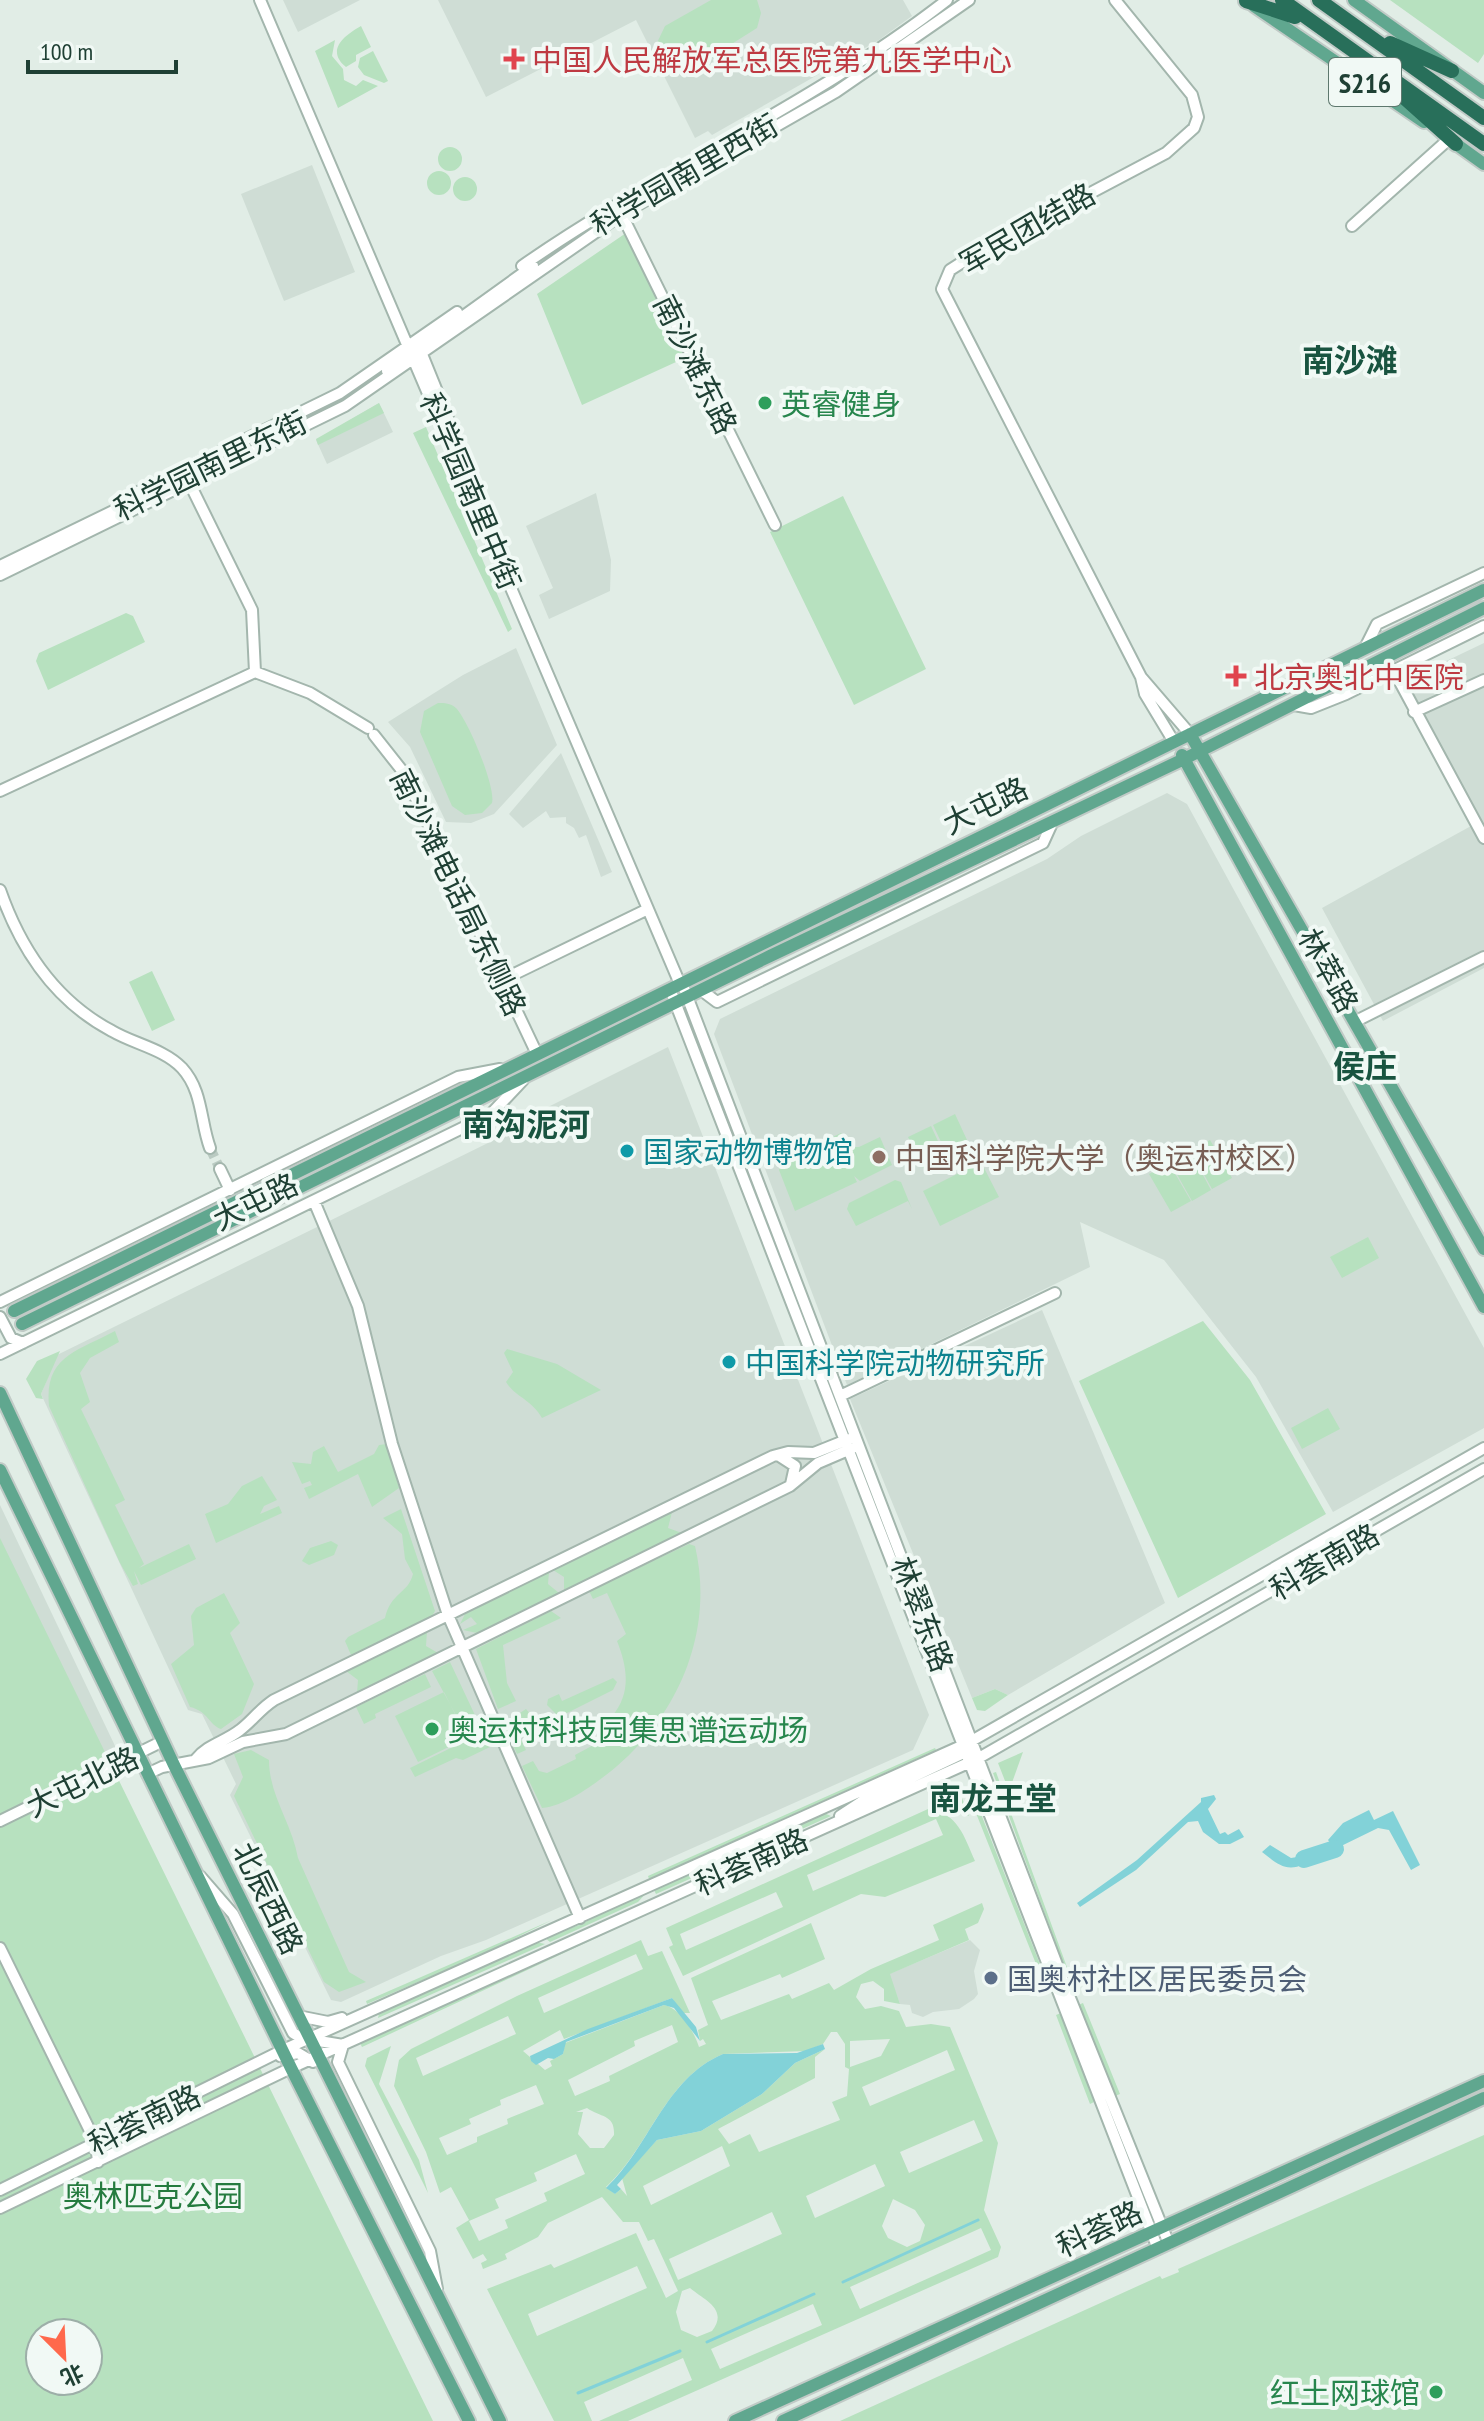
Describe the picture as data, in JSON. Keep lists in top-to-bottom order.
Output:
{
  "streets": {
    "main road": [
      "S216",
      "大屯路",
      "林萃路",
      "北辰西路",
      "科荟路"
    ],
    "street": [
      "科学园南里西街",
      "军民团结路",
      "南沙滩东路",
      "科学园南里东街",
      "科学园南里中街",
      "南沙滩电话局东侧路",
      "科荟南路",
      "林翠东路",
      "大屯北路"
    ]
  },
  "crossings": [
    ["科学园南里西街", "南沙滩东路"],
    ["科学园南里西街", "科学园南里东街"],
    ["科学园南里西街", "科学园南里中街"],
    ["军民团结路", "大屯路"],
    ["军民团结路", "林萃路"],
    ["科学园南里东街", "科学园南里中街"],
    ["科学园南里中街", "大屯路"],
    ["大屯路", "南沙滩电话局东侧路"],
    ["大屯路", "林萃路"],
    ["大屯路", "林翠东路"],
    ["科荟南路", "林翠东路"],
    ["科荟南路", "北辰西路"],
    ["林翠东路", "科荟路"],
    ["大屯北路", "北辰西路"]
  ],
  "districts": [
    "南沙滩",
    "侯庄",
    "南沟泥河",
    "南龙王堂"
  ],
  "parks": ["奥林匹克公园"],
  "places": {
    "health": ["中国人民解放军总医院第九医学中心", "北京奥北中医院"],
    "other": [
      "英睿健身",
      "国家动物博物馆",
      "中国科学院大学（奥运村校区）",
      "中国科学院动物研究所",
      "奥运村科技园集思谱运动场",
      "国奥村社区居民委员会",
      "红土网球馆"
    ]
  },
  "scale_bar": "100 m",
  "north": "bottom right"
}
